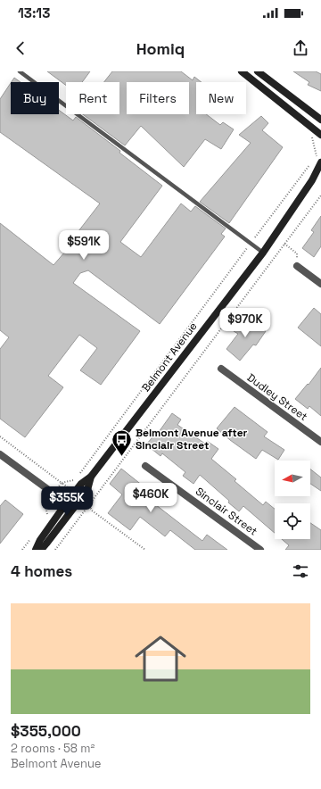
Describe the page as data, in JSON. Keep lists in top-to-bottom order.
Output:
{
  "streets": {
    "main road": ["Belmont Avenue"],
    "street": ["Dudley Street", "Sinclair Street"]
  },
  "places": {
    "bus stop": ["Belmont Avenue after Sinclair Street"]
  },
  "north": "left",
  "page": {
    "status": "13:13",
    "header": "Homiq",
    "chip": [
      "Buy",
      "Rent",
      "Filters",
      "New"
    ],
    "price": [
      "$591K",
      "$970K",
      "$460K",
      "$355K"
    ],
    "heading": "4 homes",
    "list": [
      {
        "name": "$355,000",
        "note": "2 rooms · 58 m² · Belmont Avenue"
      }
    ]
  }
}
